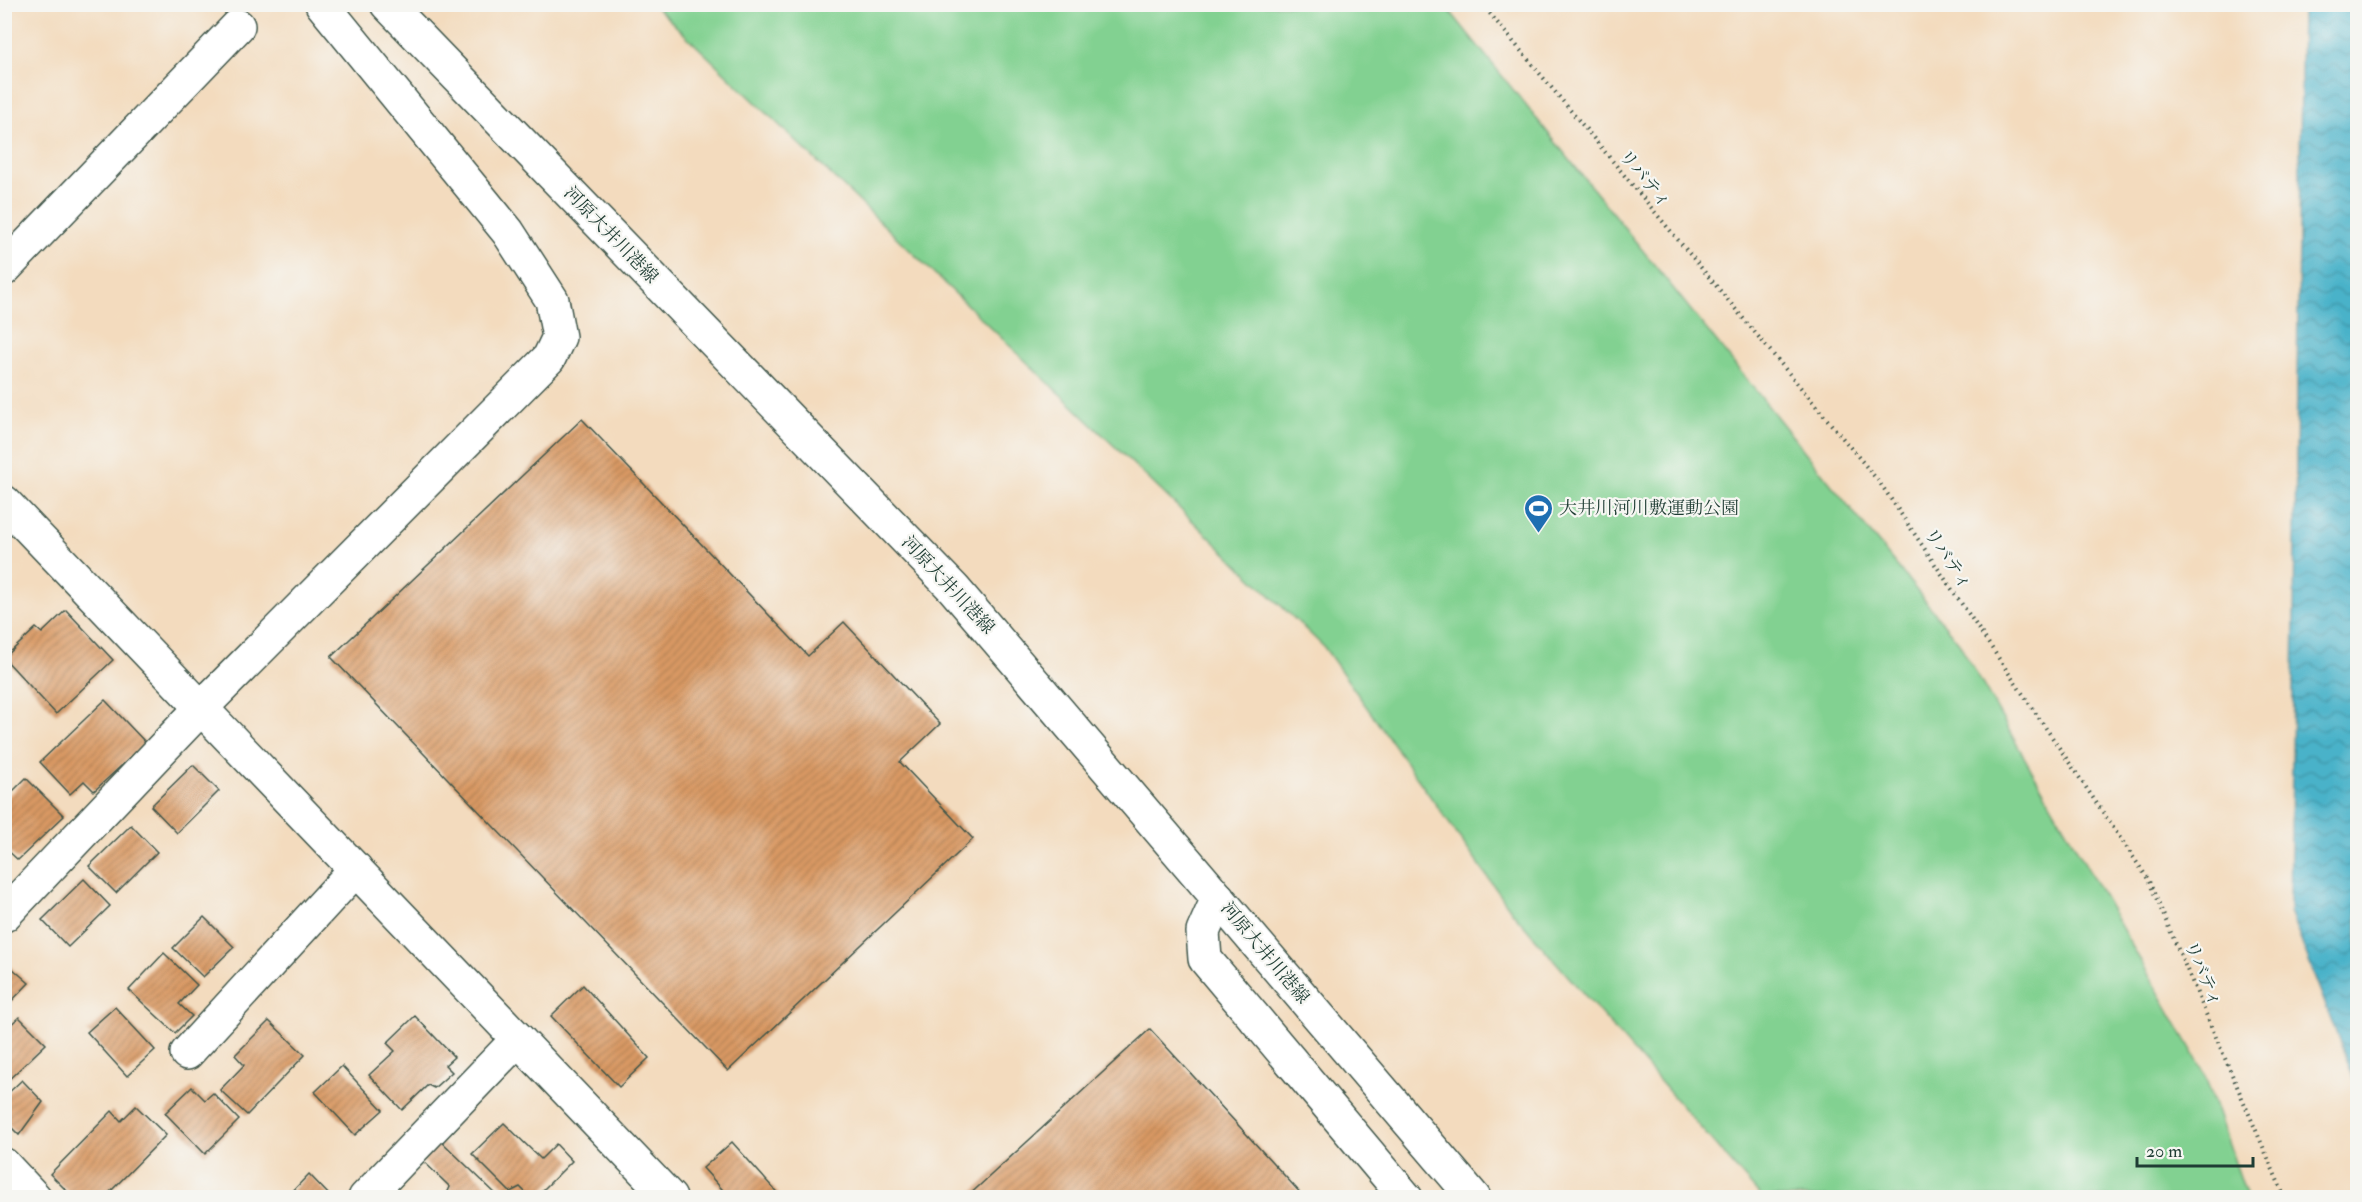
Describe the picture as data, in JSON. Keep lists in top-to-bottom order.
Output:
{
  "streets": {
    "street": ["河原大井川港線"],
    "path": ["リバティ"]
  },
  "places": {
    "sports": ["大井川河川敷運動公園"]
  },
  "scale_bar": "20 m"
}
